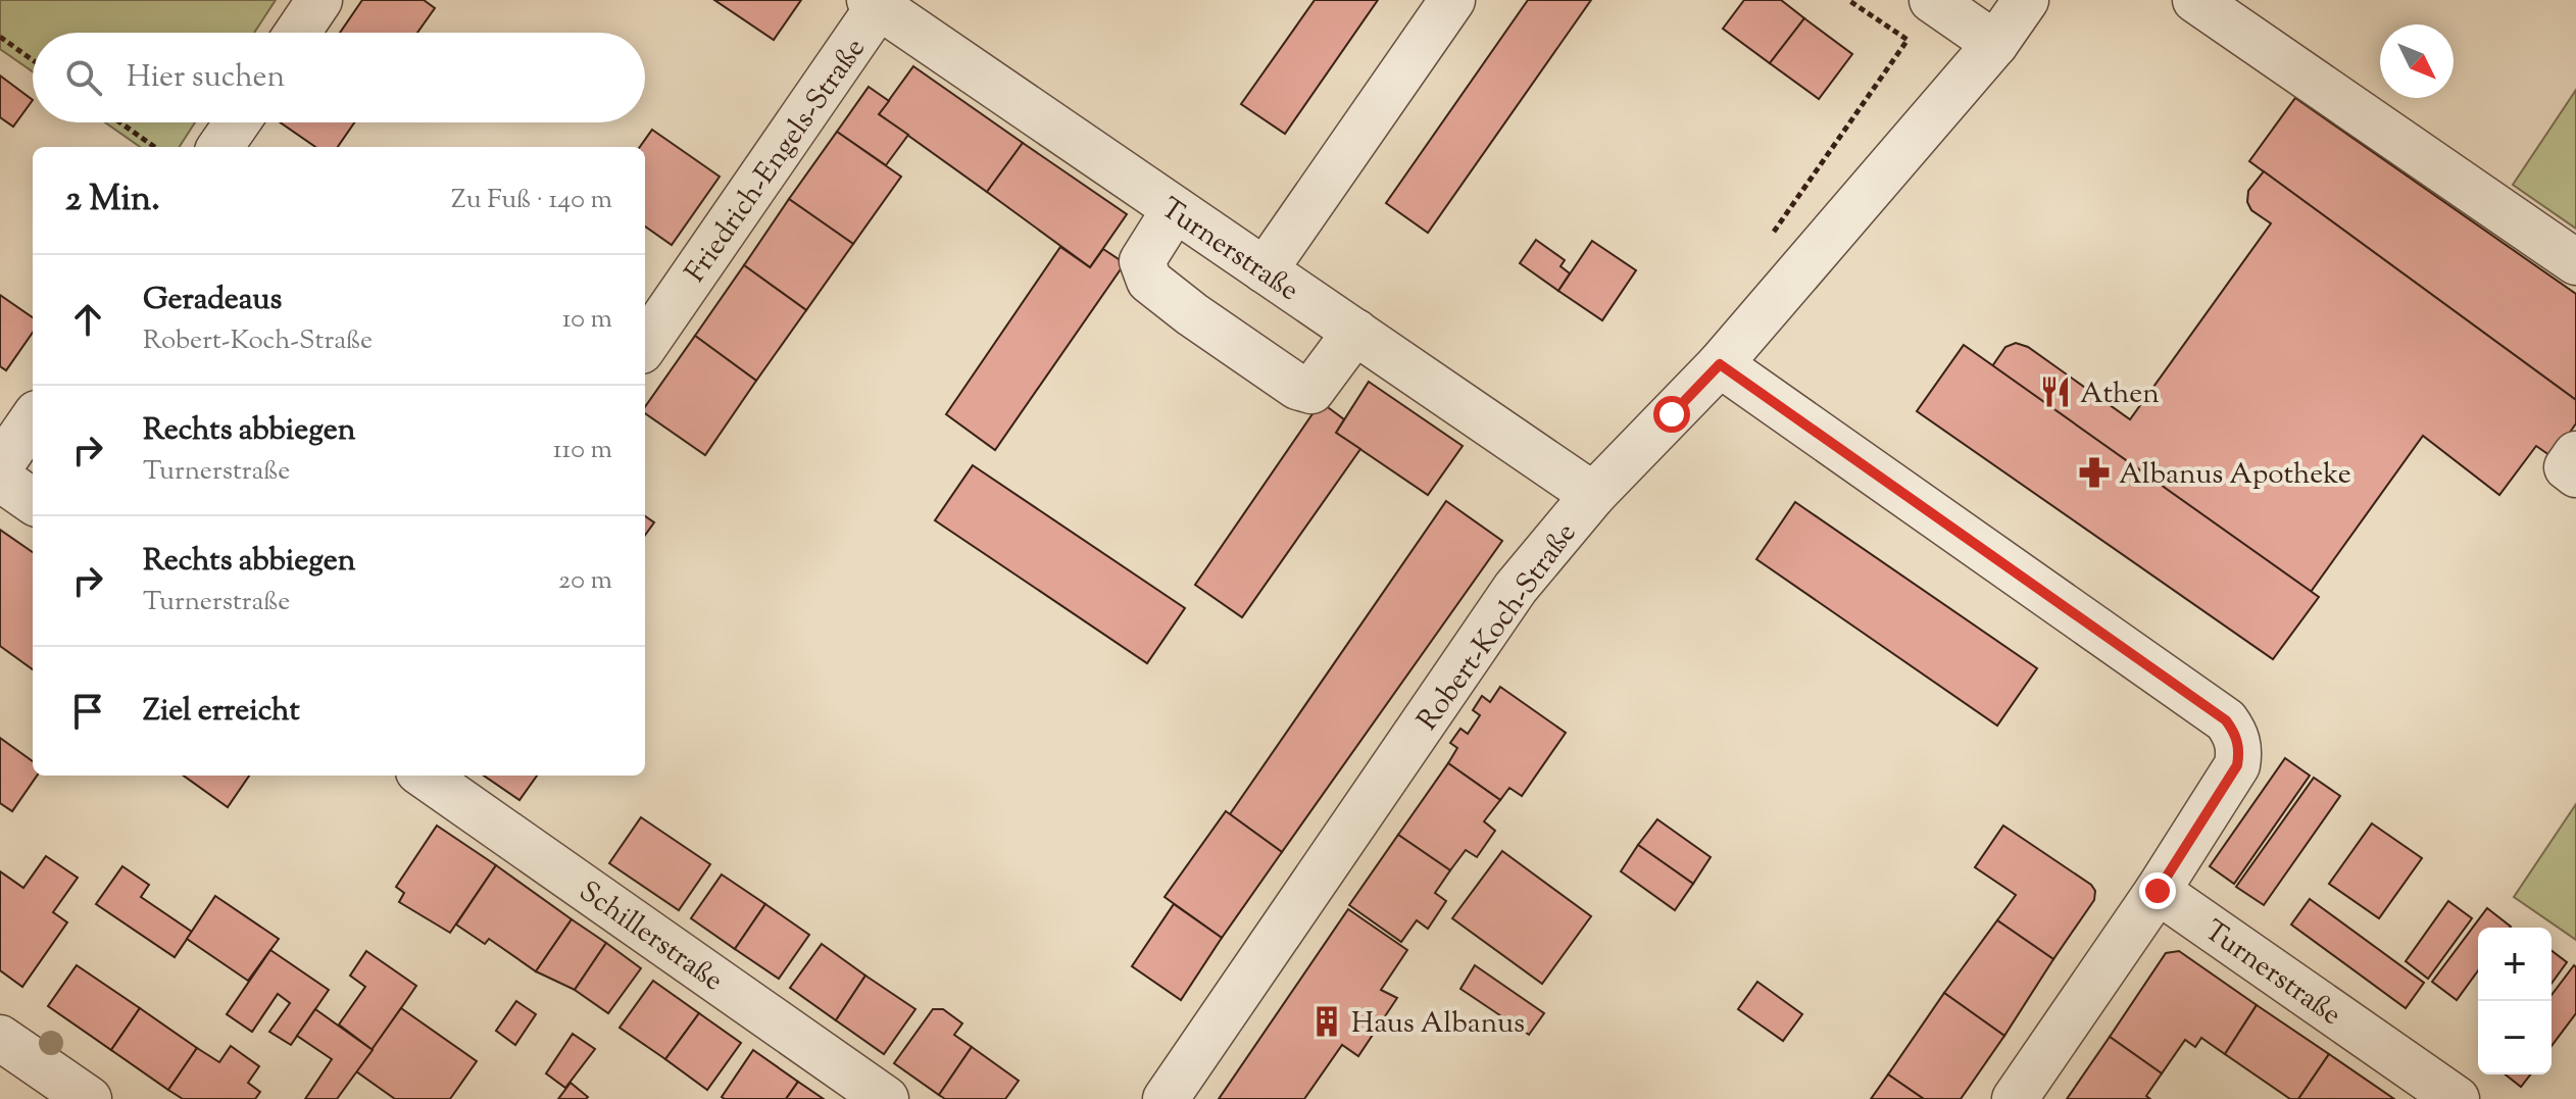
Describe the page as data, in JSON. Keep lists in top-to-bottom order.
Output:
{
  "streets": {
    "street": [
      "Friedrich-Engels-Straße",
      "Turnerstraße",
      "Robert-Koch-Straße",
      "Schillerstraße"
    ]
  },
  "crossings": [
    ["Friedrich-Engels-Straße", "Turnerstraße"],
    ["Turnerstraße", "Robert-Koch-Straße"]
  ],
  "places": {
    "restaurant": ["Athen"],
    "pharmacy": ["Albanus Apotheke"],
    "building": ["Haus Albanus"]
  },
  "north": "bottom right",
  "page": {
    "search": "Hier suchen",
    "heading": ["2 Min.", "Zu Fuß · 140 m"],
    "list": [
      ["Geradeaus", "Robert-Koch-Straße", "10 m"],
      ["Rechts abbiegen", "Turnerstraße", "110 m"],
      ["Rechts abbiegen", "Turnerstraße", "20 m"],
      "Ziel erreicht"
    ],
    "map_buttons": ["+", "−"]
  }
}
